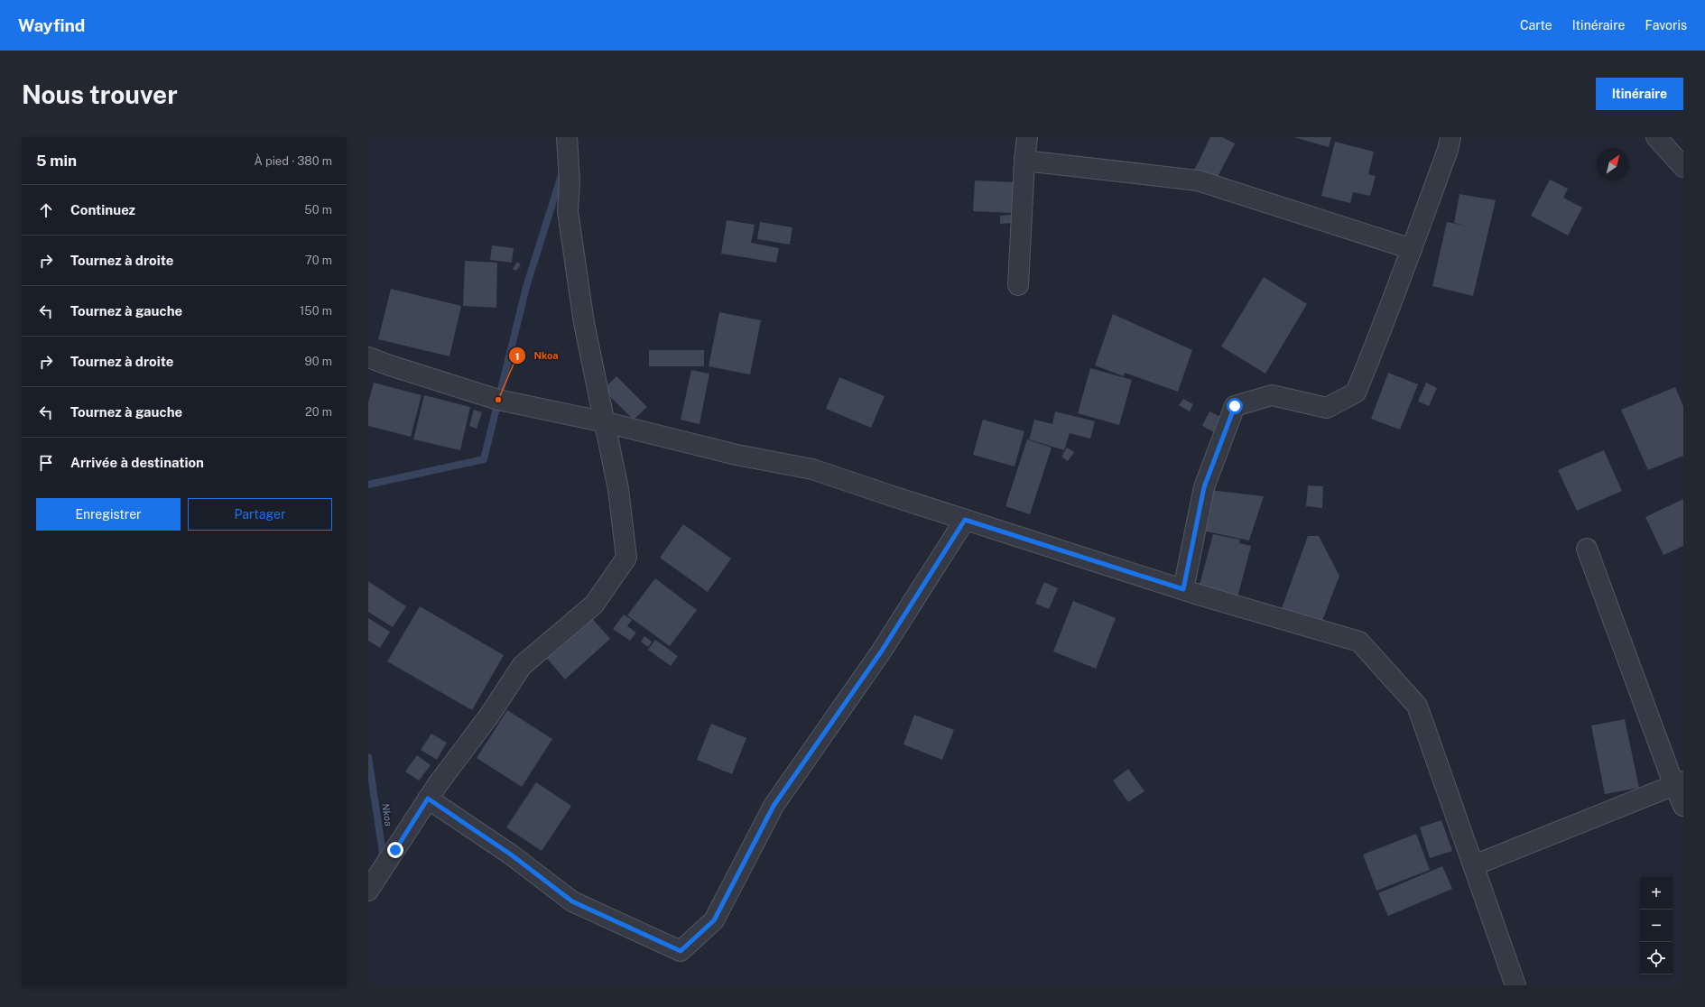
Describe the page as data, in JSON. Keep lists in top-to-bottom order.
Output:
{
  "water": ["Nkoa"],
  "places": ["Nkoa"],
  "north": "top right",
  "page": {
    "header": "Wayfind",
    "nav": ["Carte", "Itinéraire", "Favoris"],
    "buttons": [
      "Itinéraire",
      ["Enregistrer", "Partager"]
    ],
    "title": "Nous trouver",
    "heading": ["5 min", "À pied · 380 m"],
    "list": [
      ["Continuez", "50 m"],
      ["Tournez à droite", "70 m"],
      ["Tournez à gauche", "150 m"],
      ["Tournez à droite", "90 m"],
      ["Tournez à gauche", "20 m"],
      "Arrivée à destination"
    ],
    "map_buttons": ["+", "−"]
  }
}
